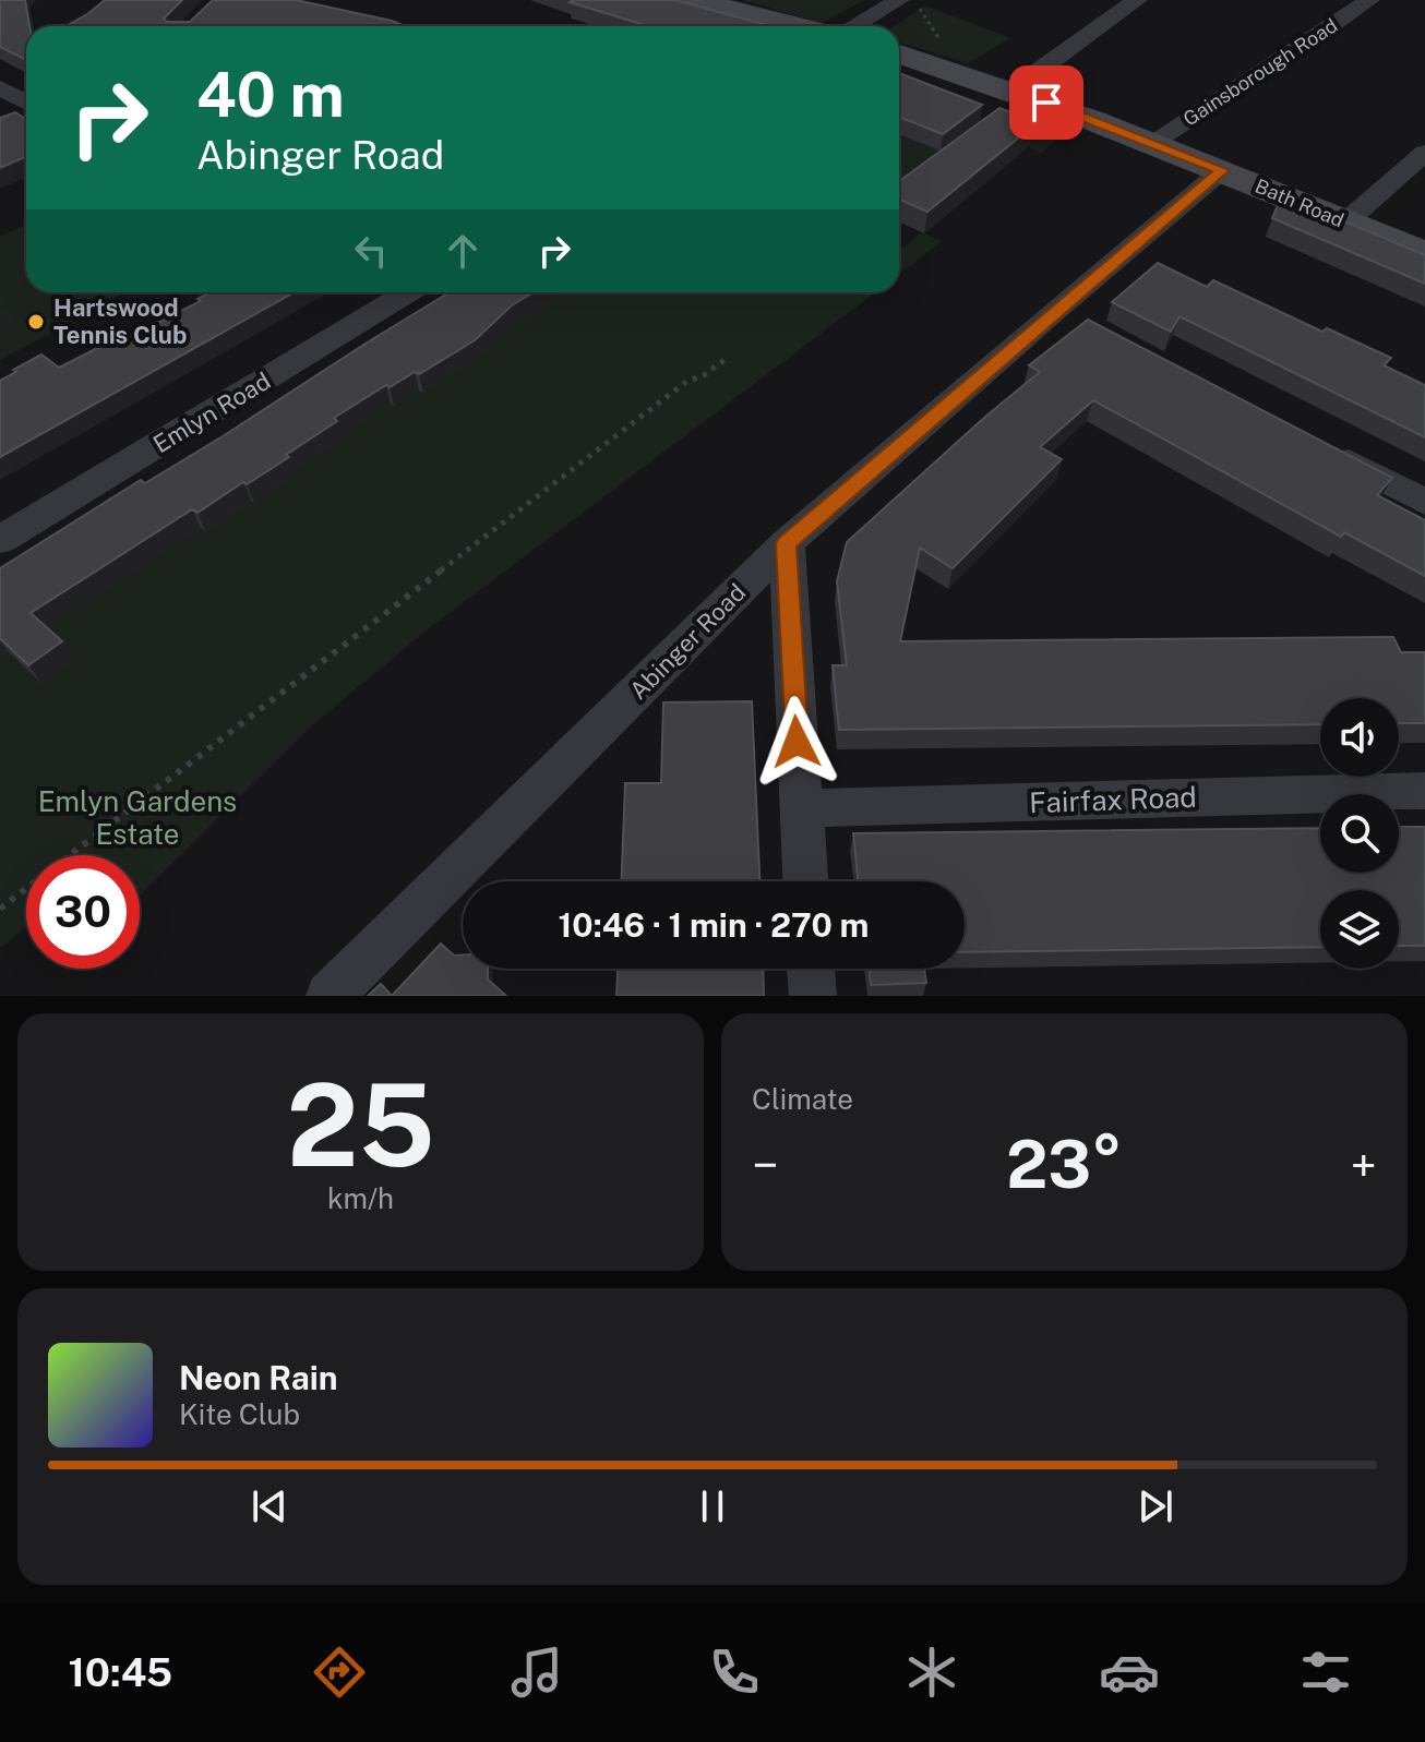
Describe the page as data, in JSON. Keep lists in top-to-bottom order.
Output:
{
  "streets": {
    "main road": ["Bath Road"],
    "street": [
      "Gainsborough Road",
      "Emlyn Road",
      "Abinger Road",
      "Fairfax Road"
    ]
  },
  "crossings": [
    ["Gainsborough Road", "Bath Road"],
    ["Bath Road", "Abinger Road"]
  ],
  "parks": ["Emlyn Gardens Estate"],
  "places": ["Hartswood Tennis Club"],
  "page": {
    "turn": ["40 m", "Abinger Road"],
    "limit": "30",
    "trip": "10:46 · 1 min · 270 m",
    "tile": [
      ["25", "km/h"],
      "Climate"
    ],
    "heat": ["−", "23°", "+"],
    "song": ["Neon Rain", "Kite Club"],
    "tabs": "10:45"
  }
}
